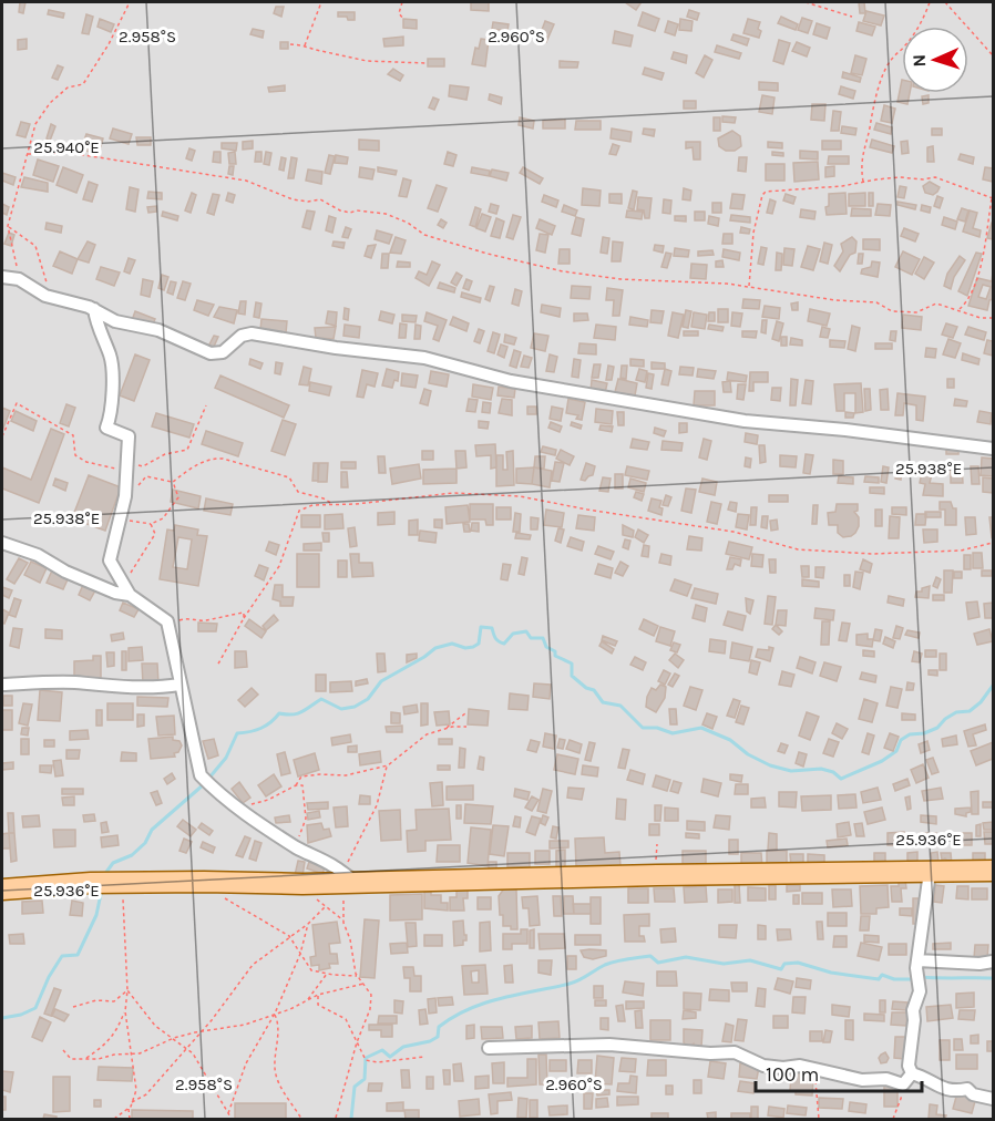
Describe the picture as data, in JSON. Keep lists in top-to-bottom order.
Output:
{
  "scale_bar": "100 m",
  "north": "left",
  "coordinates": [
    "2.958°S",
    "2.960°S",
    "25.940°E",
    "25.938°E",
    "25.936°E"
  ]
}
